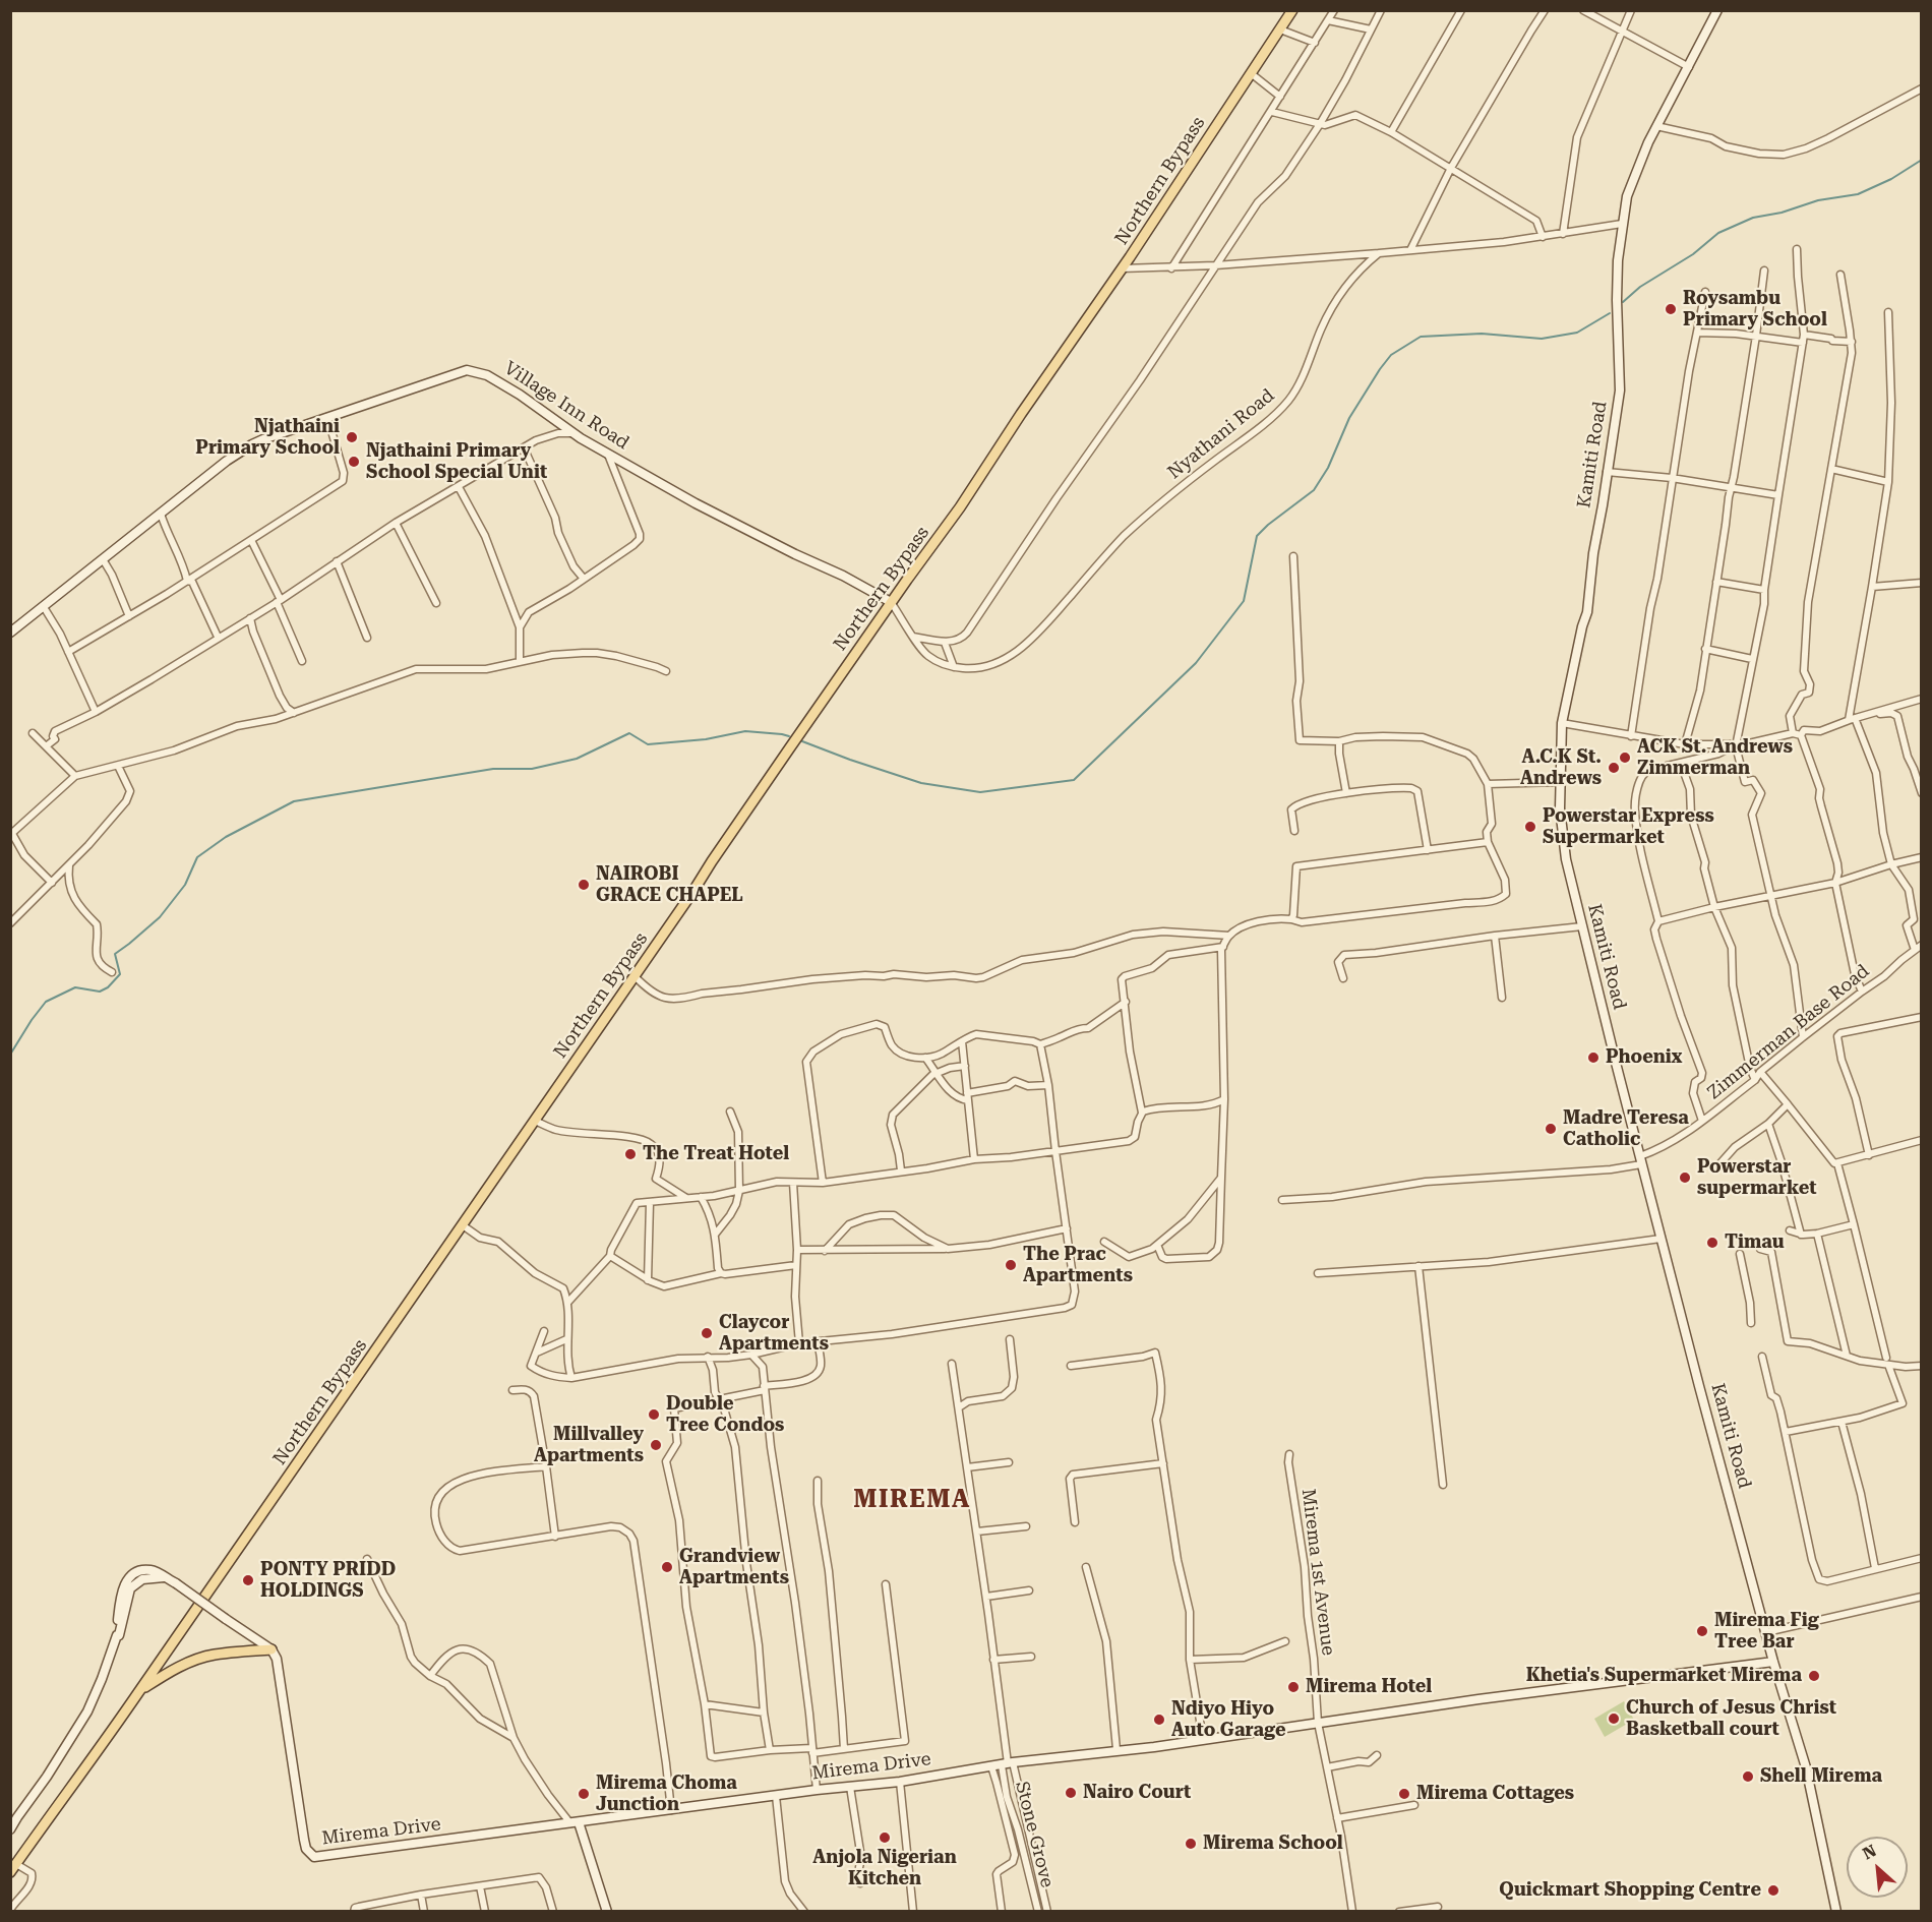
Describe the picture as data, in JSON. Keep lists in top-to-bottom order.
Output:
{
  "streets": {
    "main road": ["Northern Bypass"],
    "street": [
      "Village Inn Road",
      "Nyathani Road",
      "Kamiti Road",
      "Zimmerman Base Road",
      "Mirema 1st Avenue",
      "Mirema Drive",
      "Stone Grove"
    ]
  },
  "crossings": [
    ["Northern Bypass", "Village Inn Road"],
    ["Northern Bypass", "Nyathani Road"],
    ["Village Inn Road", "Nyathani Road"],
    ["Kamiti Road", "Zimmerman Base Road"],
    ["Kamiti Road", "Mirema Drive"],
    ["Mirema 1st Avenue", "Mirema Drive"],
    ["Mirema Drive", "Stone Grove"]
  ],
  "districts": ["MIREMA"],
  "places": [
    "Roysambu Primary School",
    "Njathaini Primary School",
    "Njathaini Primary School Special Unit",
    "ACK St. Andrews Zimmerman",
    "A.C.K St. Andrews",
    "Powerstar Express Supermarket",
    "NAIROBI GRACE CHAPEL",
    "Phoenix",
    "Madre Teresa Catholic",
    "The Treat Hotel",
    "Powerstar supermarket",
    "Timau",
    "The Prac Apartments",
    "Claycor Apartments",
    "Double Tree Condos",
    "Millvalley Apartments",
    "Grandview Apartments",
    "PONTY PRIDD HOLDINGS",
    "Mirema Fig Tree Bar",
    "Khetia's Supermarket Mirema",
    "Mirema Hotel",
    "Church of Jesus Christ Basketball court",
    "Ndiyo Hiyo Auto Garage",
    "Shell Mirema",
    "Nairo Court",
    "Mirema Choma Junction",
    "Mirema Cottages",
    "Anjola Nigerian Kitchen",
    "Mirema School",
    "Quickmart Shopping Centre"
  ],
  "north": "top left"
}
